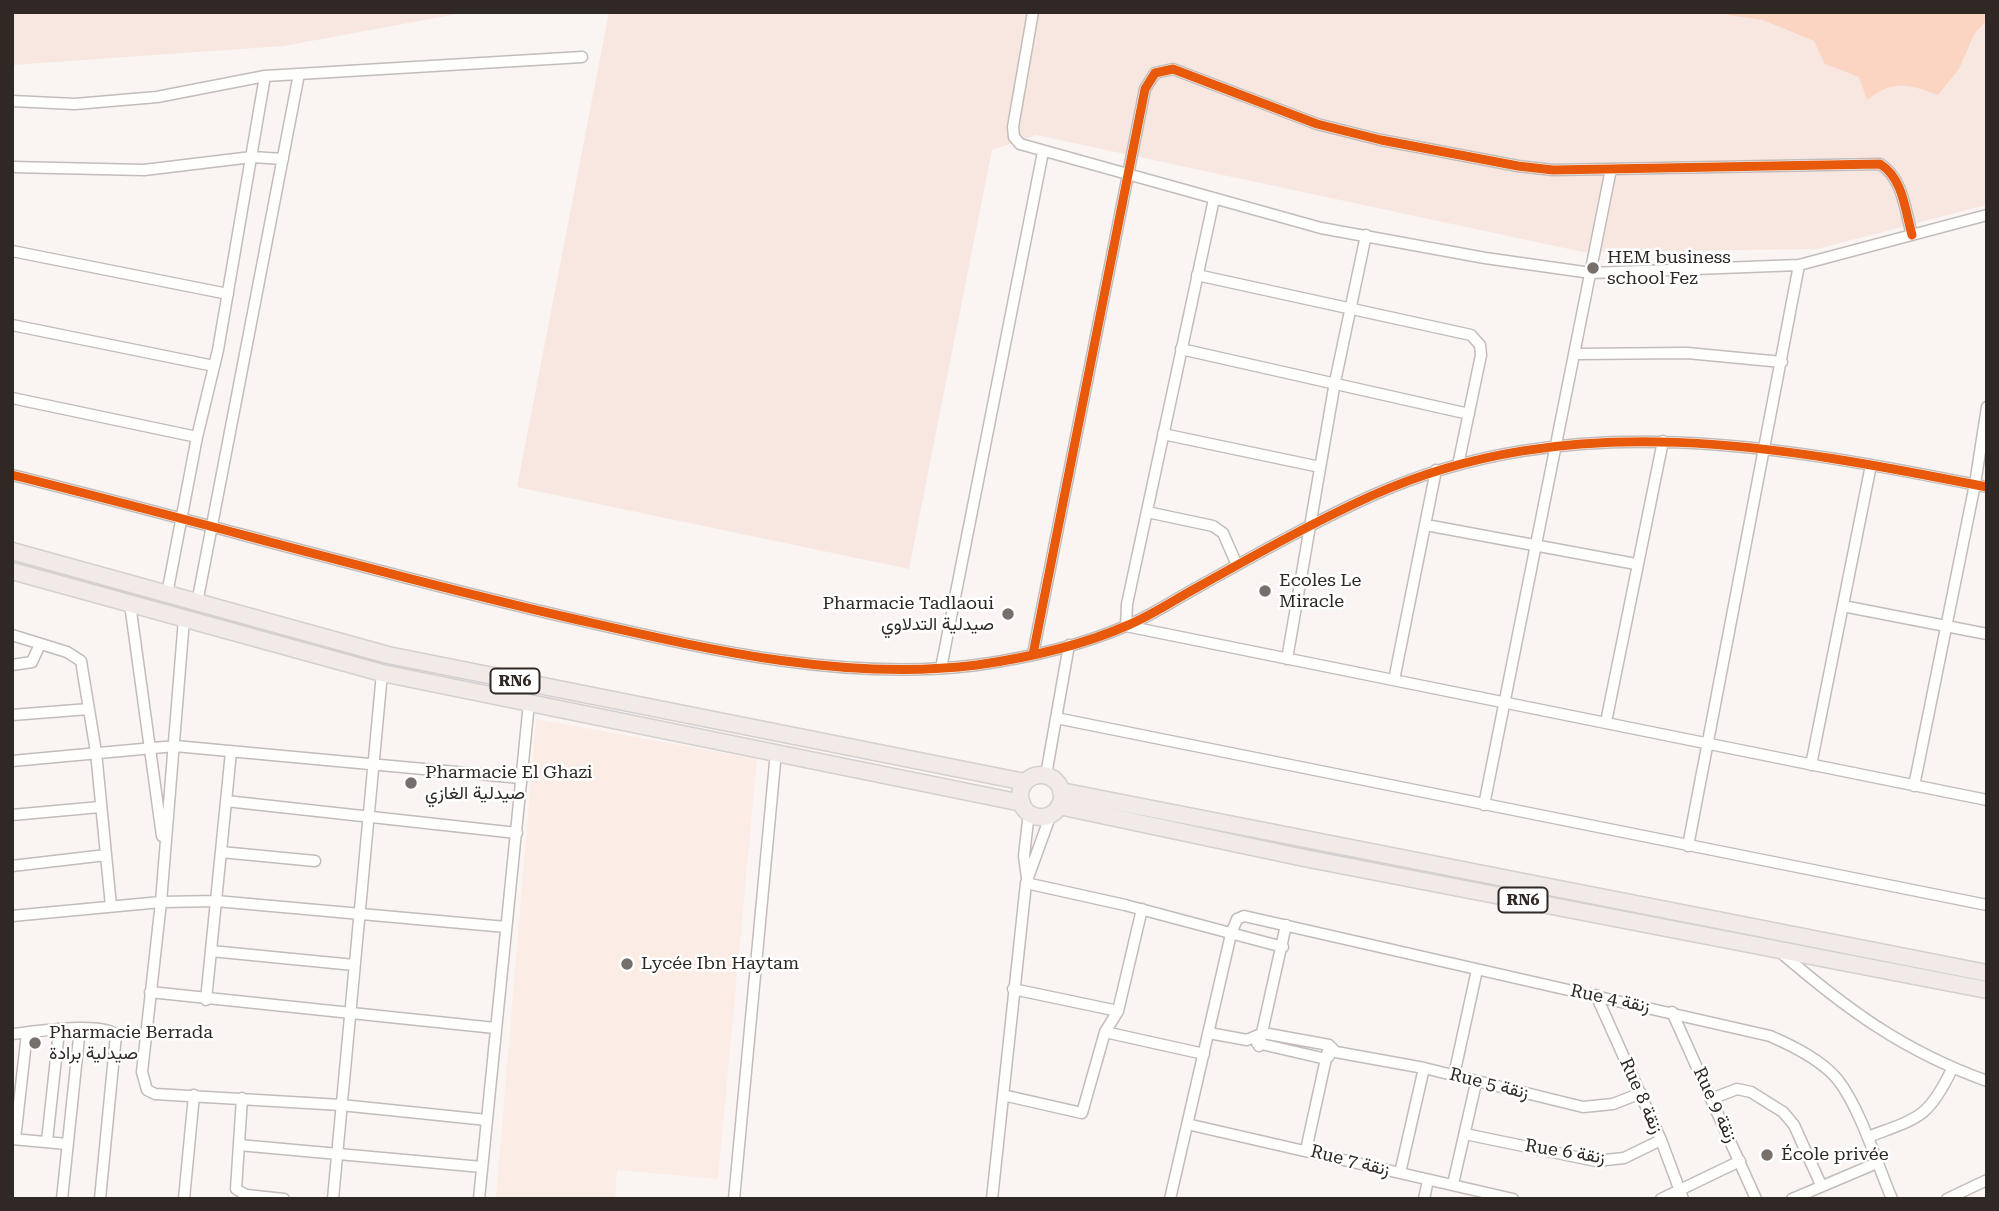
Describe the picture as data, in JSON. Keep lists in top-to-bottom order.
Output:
{
  "streets": {
    "main road": ["RN6"],
    "street": [
      "Rue 4 زنقة",
      "Rue 5 زنقة",
      "Rue 8 زنقة",
      "Rue 9 زنقة",
      "Rue 6 زنقة",
      "Rue 7 زنقة"
    ]
  },
  "crossings": [
    ["Rue 4 زنقة", "Rue 8 زنقة"],
    ["Rue 4 زنقة", "Rue 9 زنقة"],
    ["Rue 5 زنقة", "Rue 8 زنقة"],
    ["Rue 8 زنقة", "Rue 6 زنقة"]
  ],
  "places": [
    "HEM business school Fez",
    "Ecoles Le Miracle",
    "Pharmacie Tadlaoui صيدلية التدلاوي",
    "Pharmacie El Ghazi صيدلية الغازي",
    "Lycée Ibn Haytam",
    "Pharmacie Berrada صيدلية برادة",
    "École privée"
  ]
}
